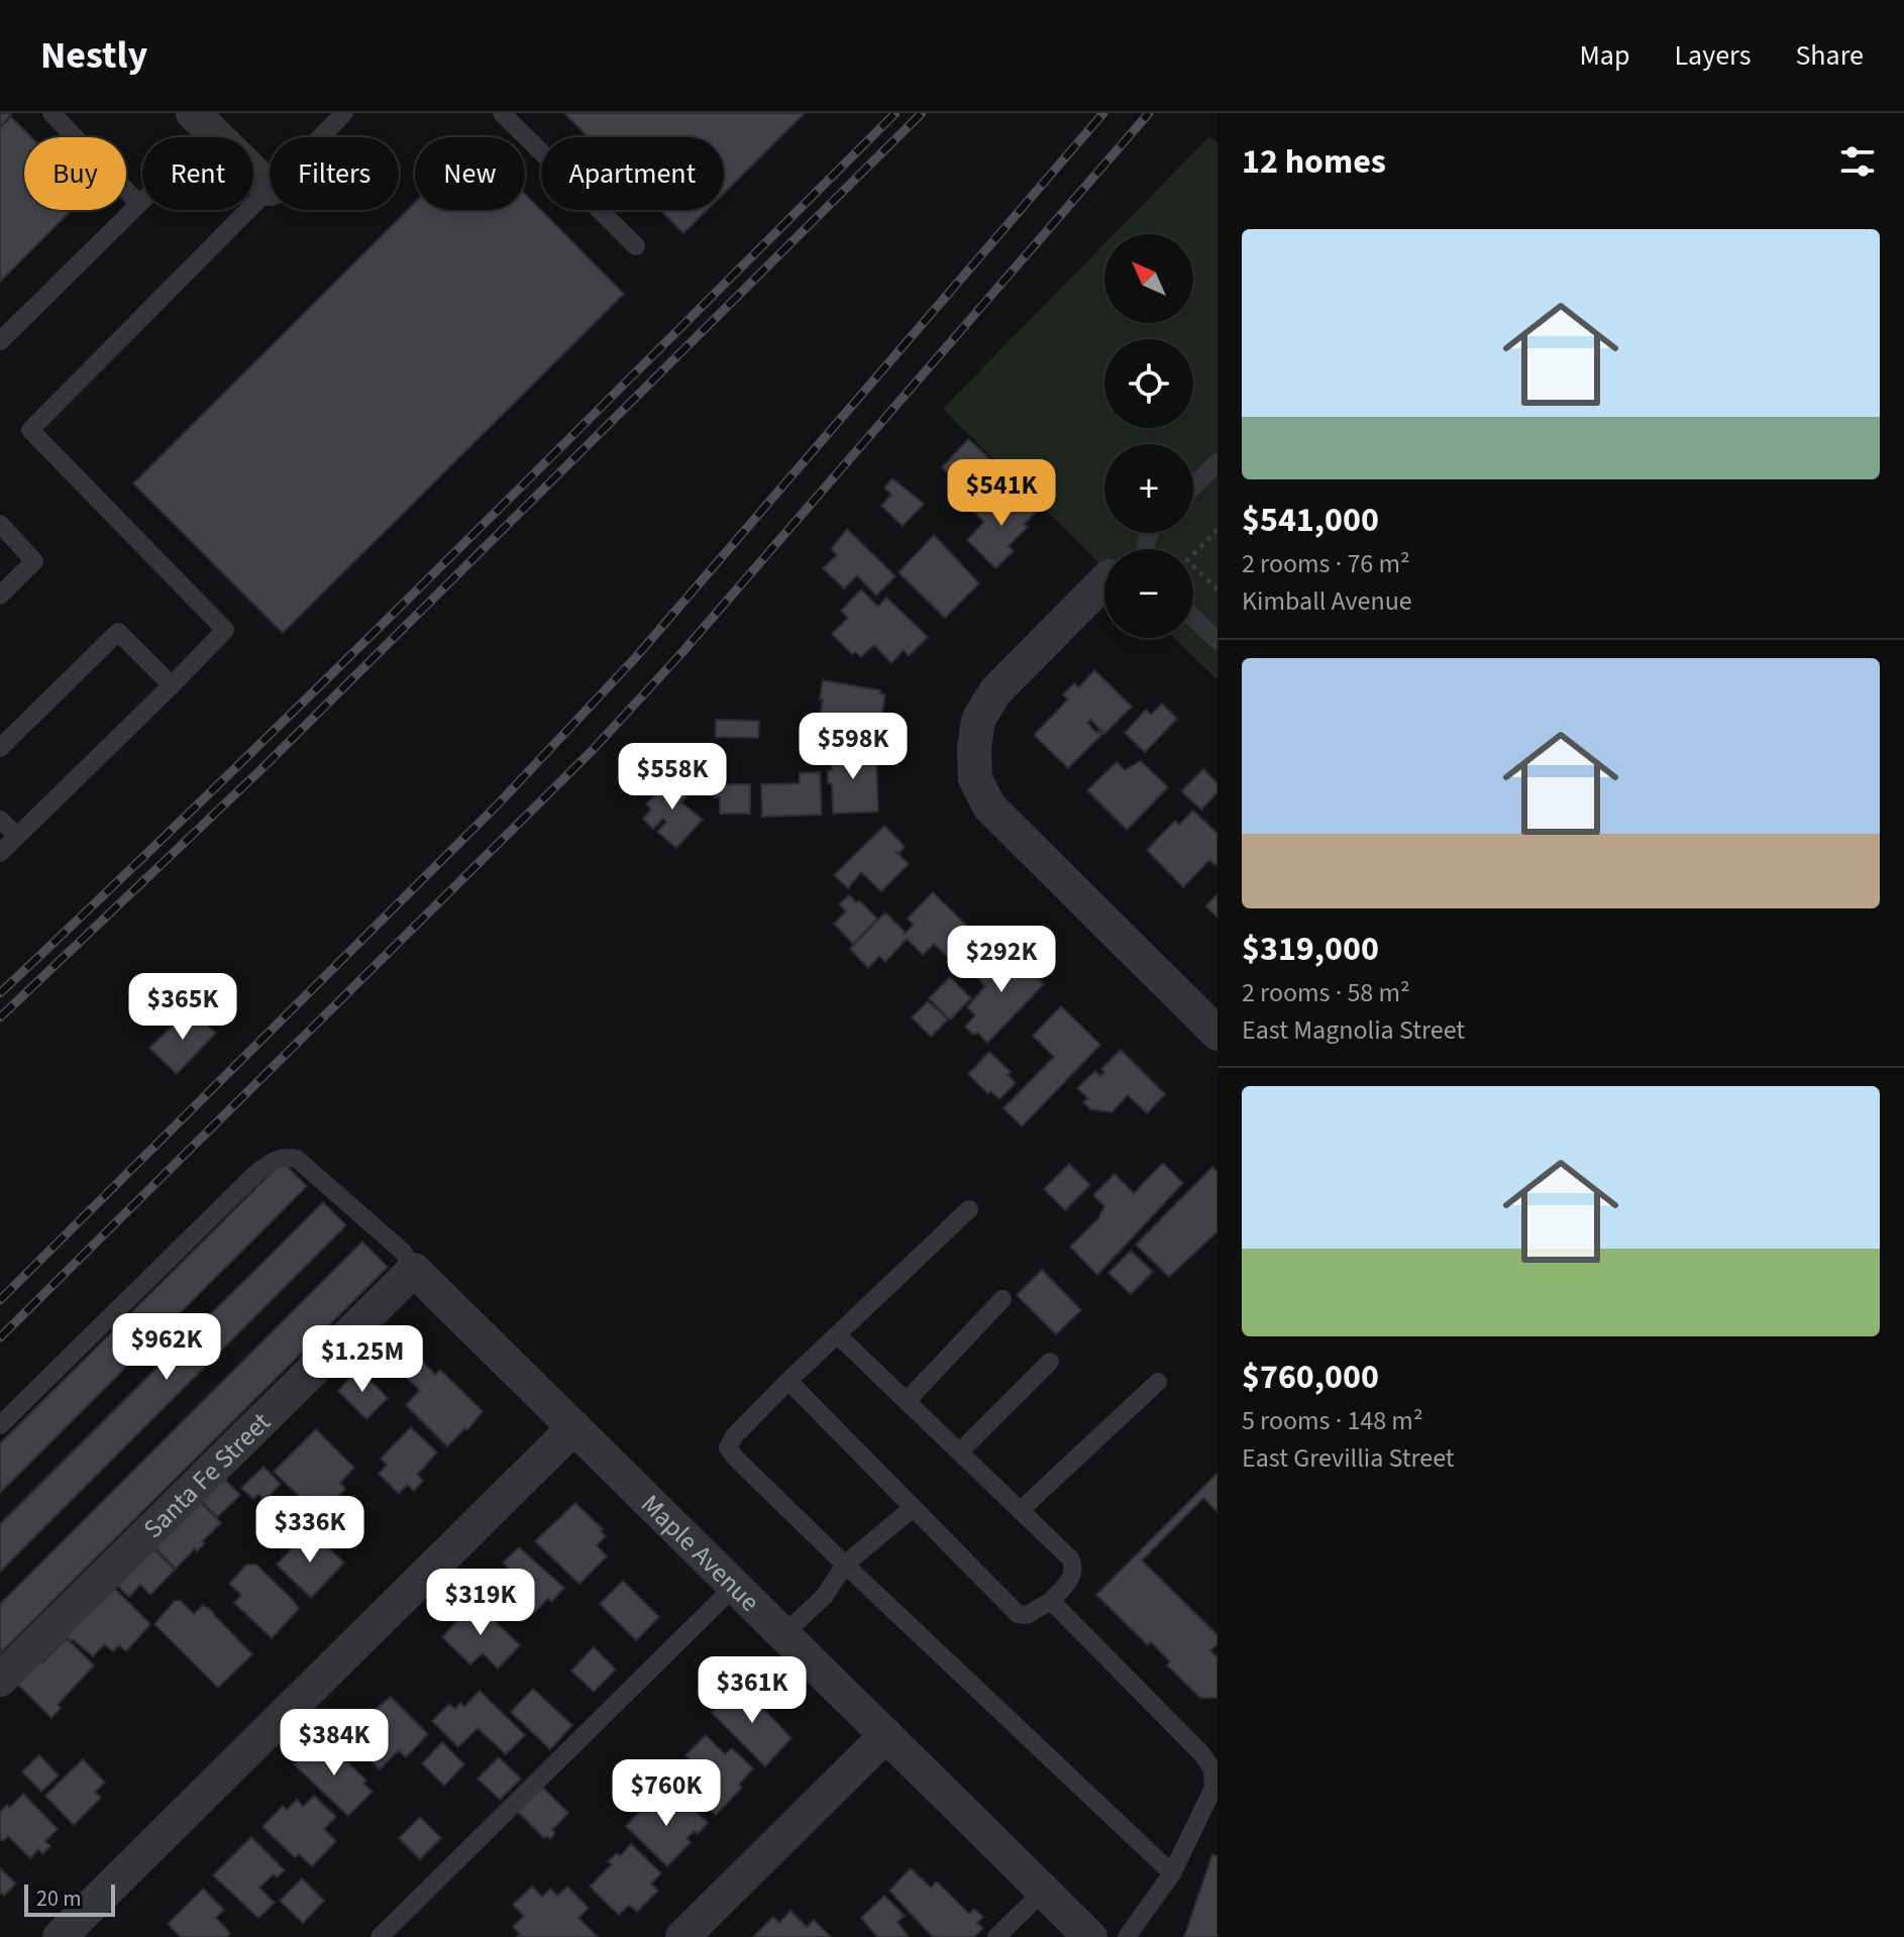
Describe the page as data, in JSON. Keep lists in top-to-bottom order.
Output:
{
  "streets": {
    "street": ["Santa Fe Street", "Maple Avenue"]
  },
  "crossings": [
    ["Santa Fe Street", "Maple Avenue"]
  ],
  "scale_bar": "20 m",
  "north": "top left",
  "page": {
    "header": "Nestly",
    "nav": ["Map", "Layers", "Share"],
    "heading": "12 homes",
    "chip": [
      "Buy",
      "Rent",
      "Filters",
      "New",
      "Apartment"
    ],
    "list": [
      {
        "name": "$541,000",
        "note": "2 rooms · 76 m² · Kimball Avenue"
      },
      {
        "name": "$319,000",
        "note": "2 rooms · 58 m² · East Magnolia Street"
      },
      {
        "name": "$760,000",
        "note": "5 rooms · 148 m² · East Grevillia Street"
      }
    ],
    "map_buttons": ["+", "−"],
    "price": [
      "$541K",
      "$598K",
      "$558K",
      "$292K",
      "$365K",
      "$962K",
      "$1.25M",
      "$336K",
      "$319K",
      "$361K",
      "$384K",
      "$760K"
    ],
    "scale": "20 m"
  }
}
